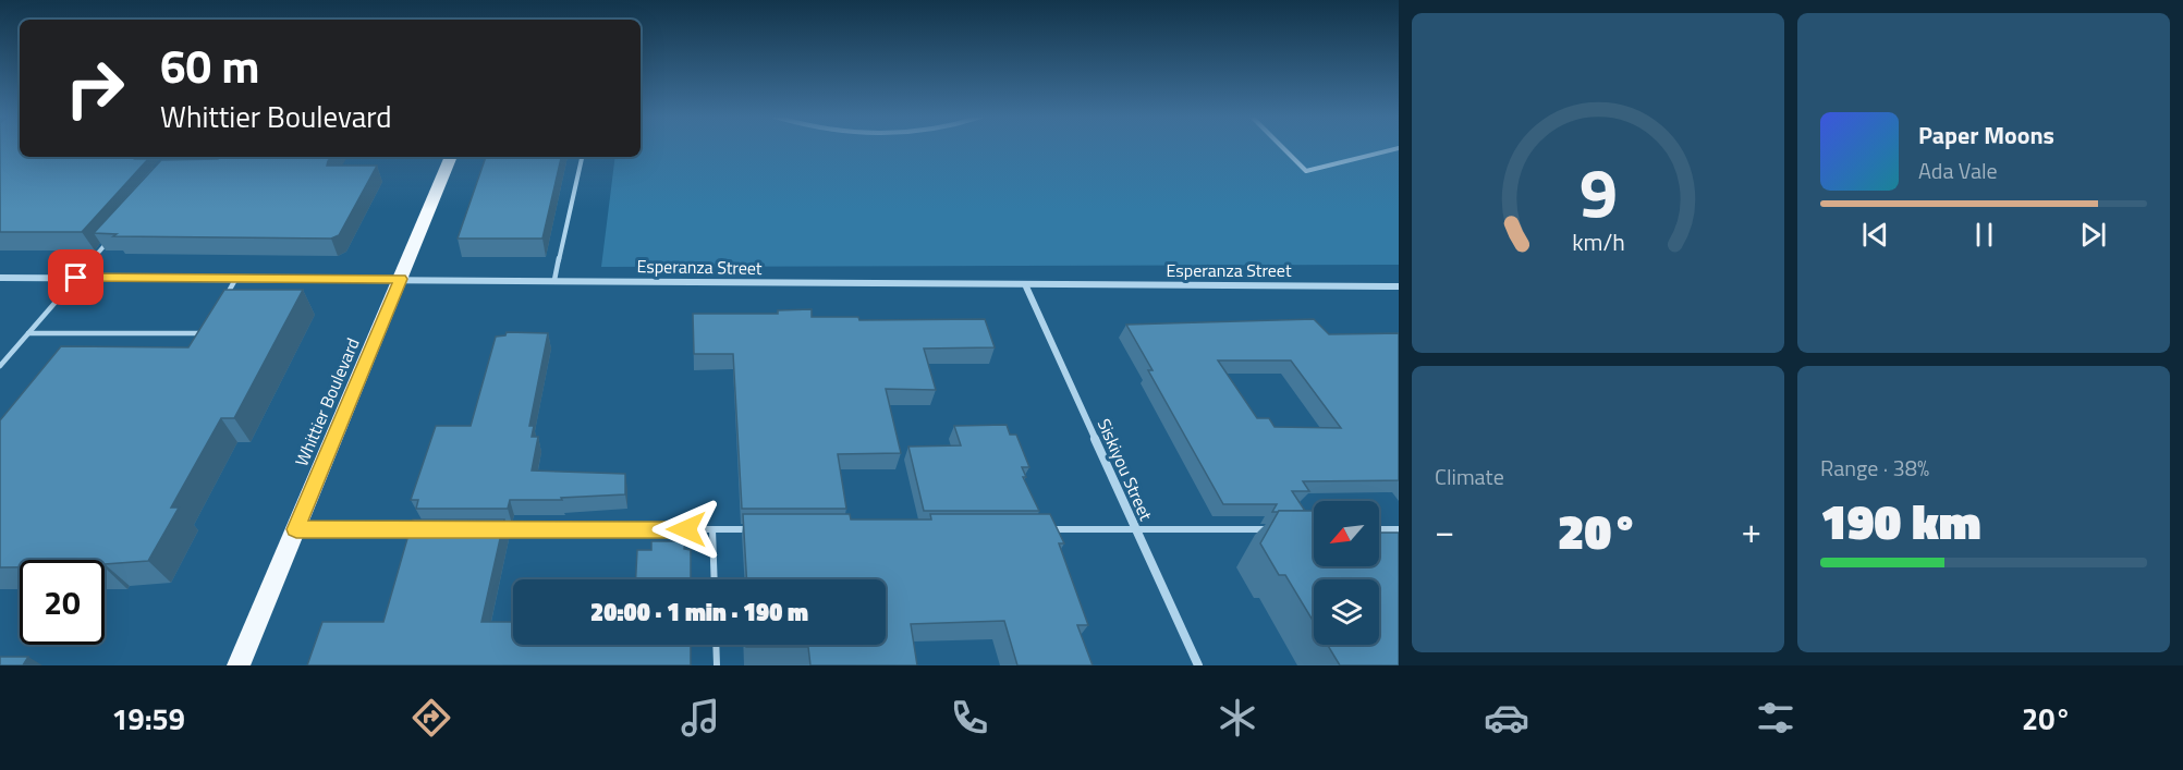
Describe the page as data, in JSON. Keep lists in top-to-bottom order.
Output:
{
  "streets": {
    "main road": ["Whittier Boulevard"],
    "street": ["Esperanza Street", "Siskiyou Street"]
  },
  "crossings": [
    ["Esperanza Street", "Whittier Boulevard"],
    ["Esperanza Street", "Siskiyou Street"]
  ],
  "north": "bottom left",
  "page": {
    "turn": ["60 m", "Whittier Boulevard"],
    "song": ["Paper Moons", "Ada Vale"],
    "tile": [
      "Climate",
      ["Range · 38%", "190 km"]
    ],
    "heat": ["−", "20°", "+"],
    "limit": "20",
    "trip": "20:00 · 1 min · 190 m",
    "tabs": ["19:59", "20°"],
    "gauge": ["9", "km/h"]
  }
}
